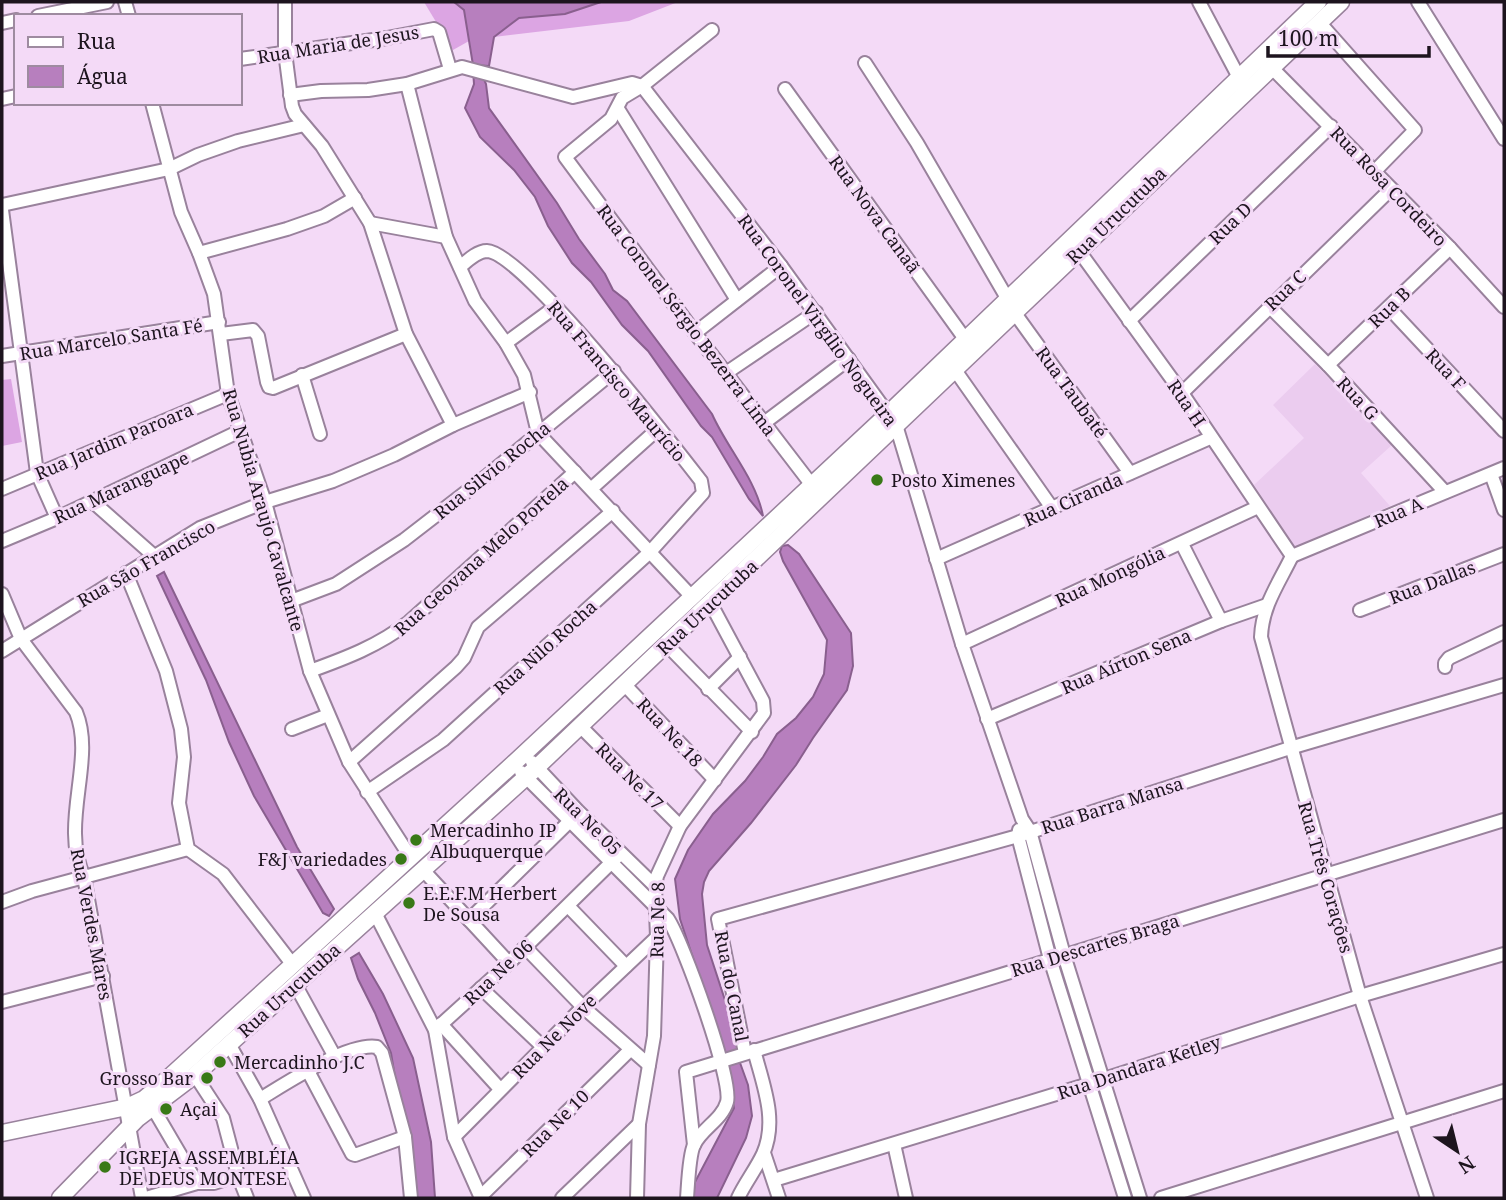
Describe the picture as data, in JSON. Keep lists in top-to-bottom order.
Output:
{
  "streets": {
    "street": [
      "Rua Maria de Jesus",
      "Rua Rosa Cordeiro",
      "Rua Nova Canaã",
      "Rua Urucutuba",
      "Rua D",
      "Rua C",
      "Rua B",
      "Rua Coronel Sérgio Bezerra Lima",
      "Rua Coronel Virgílio Nogueira",
      "Rua Marcelo Santa Fé",
      "Rua F",
      "Rua Francisco Maurício",
      "Rua Taubaté",
      "Rua G",
      "Rua H",
      "Rua Jardim Paroara",
      "Rua Silvio Rocha",
      "Rua Maranguape",
      "Rua Ciranda",
      "Rua Nubia Araujo Cavalcante",
      "Rua A",
      "Rua Geovana Melo Portela",
      "Rua São Francisco",
      "Rua Mongólia",
      "Rua Dallas",
      "Rua Nilo Rocha",
      "Rua Aírton Sena",
      "Rua Ne 18",
      "Rua Ne 17",
      "Rua Barra Mansa",
      "Rua Ne 05",
      "Rua Três Corações",
      "Rua Ne 8",
      "Rua Verdes Mares",
      "Rua Descartes Braga",
      "Rua Ne 06",
      "Rua do Canal",
      "Rua Ne Nove",
      "Rua Dandara Ketley",
      "Rua Ne 10"
    ]
  },
  "crossings": [
    ["Rua Rosa Cordeiro", "Rua Urucutuba"],
    ["Rua Rosa Cordeiro", "Rua D"],
    ["Rua Rosa Cordeiro", "Rua C"],
    ["Rua Rosa Cordeiro", "Rua B"],
    ["Rua Nova Canaã", "Rua Urucutuba"],
    ["Rua Urucutuba", "Rua Coronel Sérgio Bezerra Lima"],
    ["Rua Urucutuba", "Rua Coronel Virgílio Nogueira"],
    ["Rua Urucutuba", "Rua Taubaté"],
    ["Rua Urucutuba", "Rua H"],
    ["Rua Urucutuba", "Rua Nubia Araujo Cavalcante"],
    ["Rua Urucutuba", "Rua Ne 18"],
    ["Rua Urucutuba", "Rua Ne 17"],
    ["Rua Urucutuba", "Rua Ne 05"],
    ["Rua Urucutuba", "Rua Ne 8"],
    ["Rua Urucutuba", "Rua Verdes Mares"],
    ["Rua D", "Rua H"],
    ["Rua C", "Rua G"],
    ["Rua C", "Rua H"],
    ["Rua B", "Rua F"],
    ["Rua B", "Rua G"],
    ["Rua Coronel Virgílio Nogueira", "Rua Ciranda"],
    ["Rua Coronel Virgílio Nogueira", "Rua Mongólia"],
    ["Rua Coronel Virgílio Nogueira", "Rua Aírton Sena"],
    ["Rua Coronel Virgílio Nogueira", "Rua Barra Mansa"],
    ["Rua Marcelo Santa Fé", "Rua Nubia Araujo Cavalcante"],
    ["Rua Francisco Maurício", "Rua Silvio Rocha"],
    ["Rua Francisco Maurício", "Rua Geovana Melo Portela"],
    ["Rua Francisco Maurício", "Rua Nilo Rocha"],
    ["Rua Taubaté", "Rua Ciranda"],
    ["Rua G", "Rua A"],
    ["Rua H", "Rua Ciranda"],
    ["Rua H", "Rua A"],
    ["Rua H", "Rua Mongólia"],
    ["Rua H", "Rua Três Corações"],
    ["Rua Jardim Paroara", "Rua Nubia Araujo Cavalcante"],
    ["Rua Silvio Rocha", "Rua Nubia Araujo Cavalcante"],
    ["Rua Maranguape", "Rua Nubia Araujo Cavalcante"],
    ["Rua Nubia Araujo Cavalcante", "Rua Geovana Melo Portela"],
    ["Rua Nubia Araujo Cavalcante", "Rua São Francisco"],
    ["Rua Nubia Araujo Cavalcante", "Rua Nilo Rocha"],
    ["Rua A", "Rua Três Corações"],
    ["Rua São Francisco", "Rua Verdes Mares"],
    ["Rua Aírton Sena", "Rua Três Corações"],
    ["Rua Ne 18", "Rua Ne 8"],
    ["Rua Ne 17", "Rua Ne 8"],
    ["Rua Barra Mansa", "Rua Três Corações"],
    ["Rua Barra Mansa", "Rua do Canal"],
    ["Rua Ne 05", "Rua Ne 8"],
    ["Rua Ne 05", "Rua Descartes Braga"],
    ["Rua Ne 05", "Rua Ne 06"],
    ["Rua Três Corações", "Rua Descartes Braga"],
    ["Rua Três Corações", "Rua Dandara Ketley"],
    ["Rua Ne 8", "Rua Ne Nove"],
    ["Rua Descartes Braga", "Rua do Canal"]
  ],
  "places": [
    "Posto Ximenes",
    "Mercadinho IP Albuquerque",
    "F&J variedades",
    "E.E.F.M Herbert De Sousa",
    "Mercadinho J.C",
    "Grosso Bar",
    "Açai",
    "IGREJA ASSEMBLÉIA DE DEUS MONTESE"
  ],
  "legend": ["Rua", "Água"],
  "scale_bar": "100 m",
  "north": "bottom right"
}
